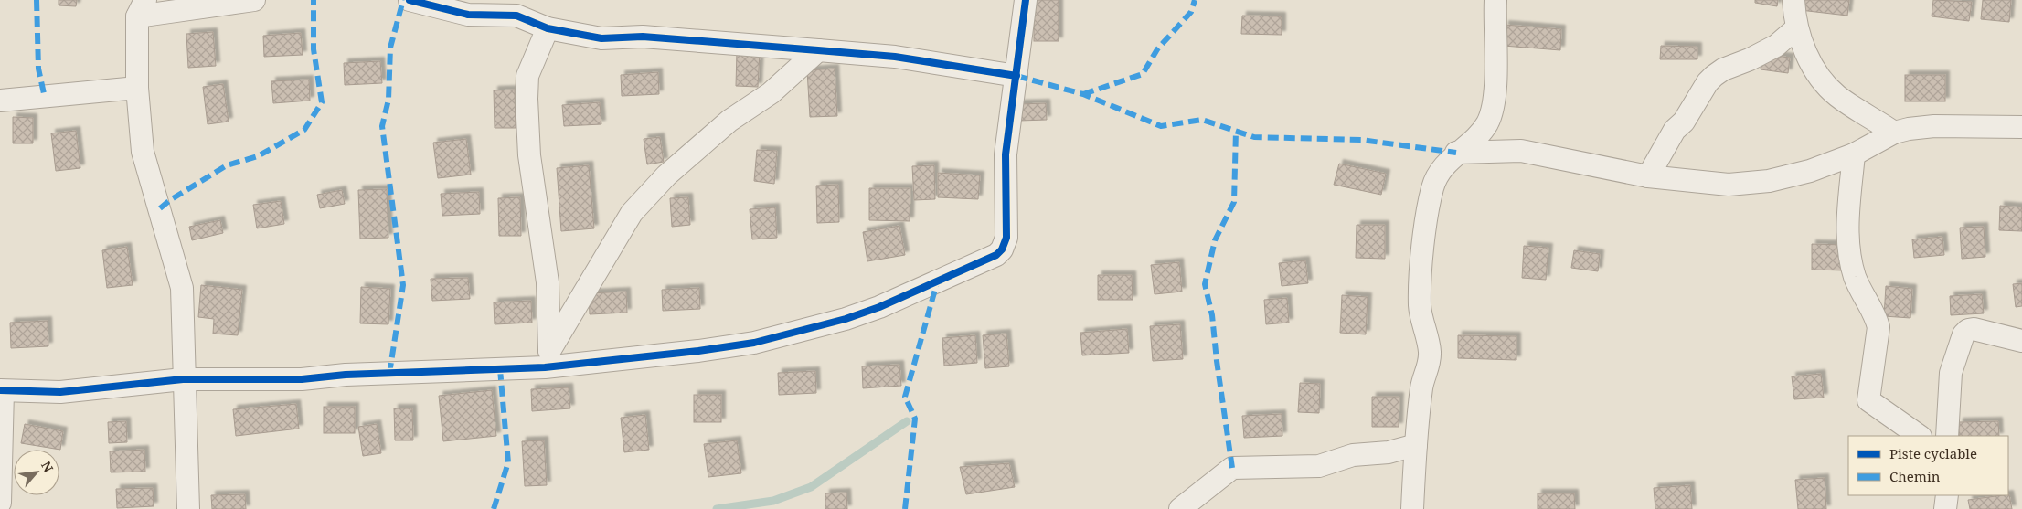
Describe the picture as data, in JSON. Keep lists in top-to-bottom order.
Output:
{
  "legend": ["Piste cyclable", "Chemin"],
  "north": "top right"
}
